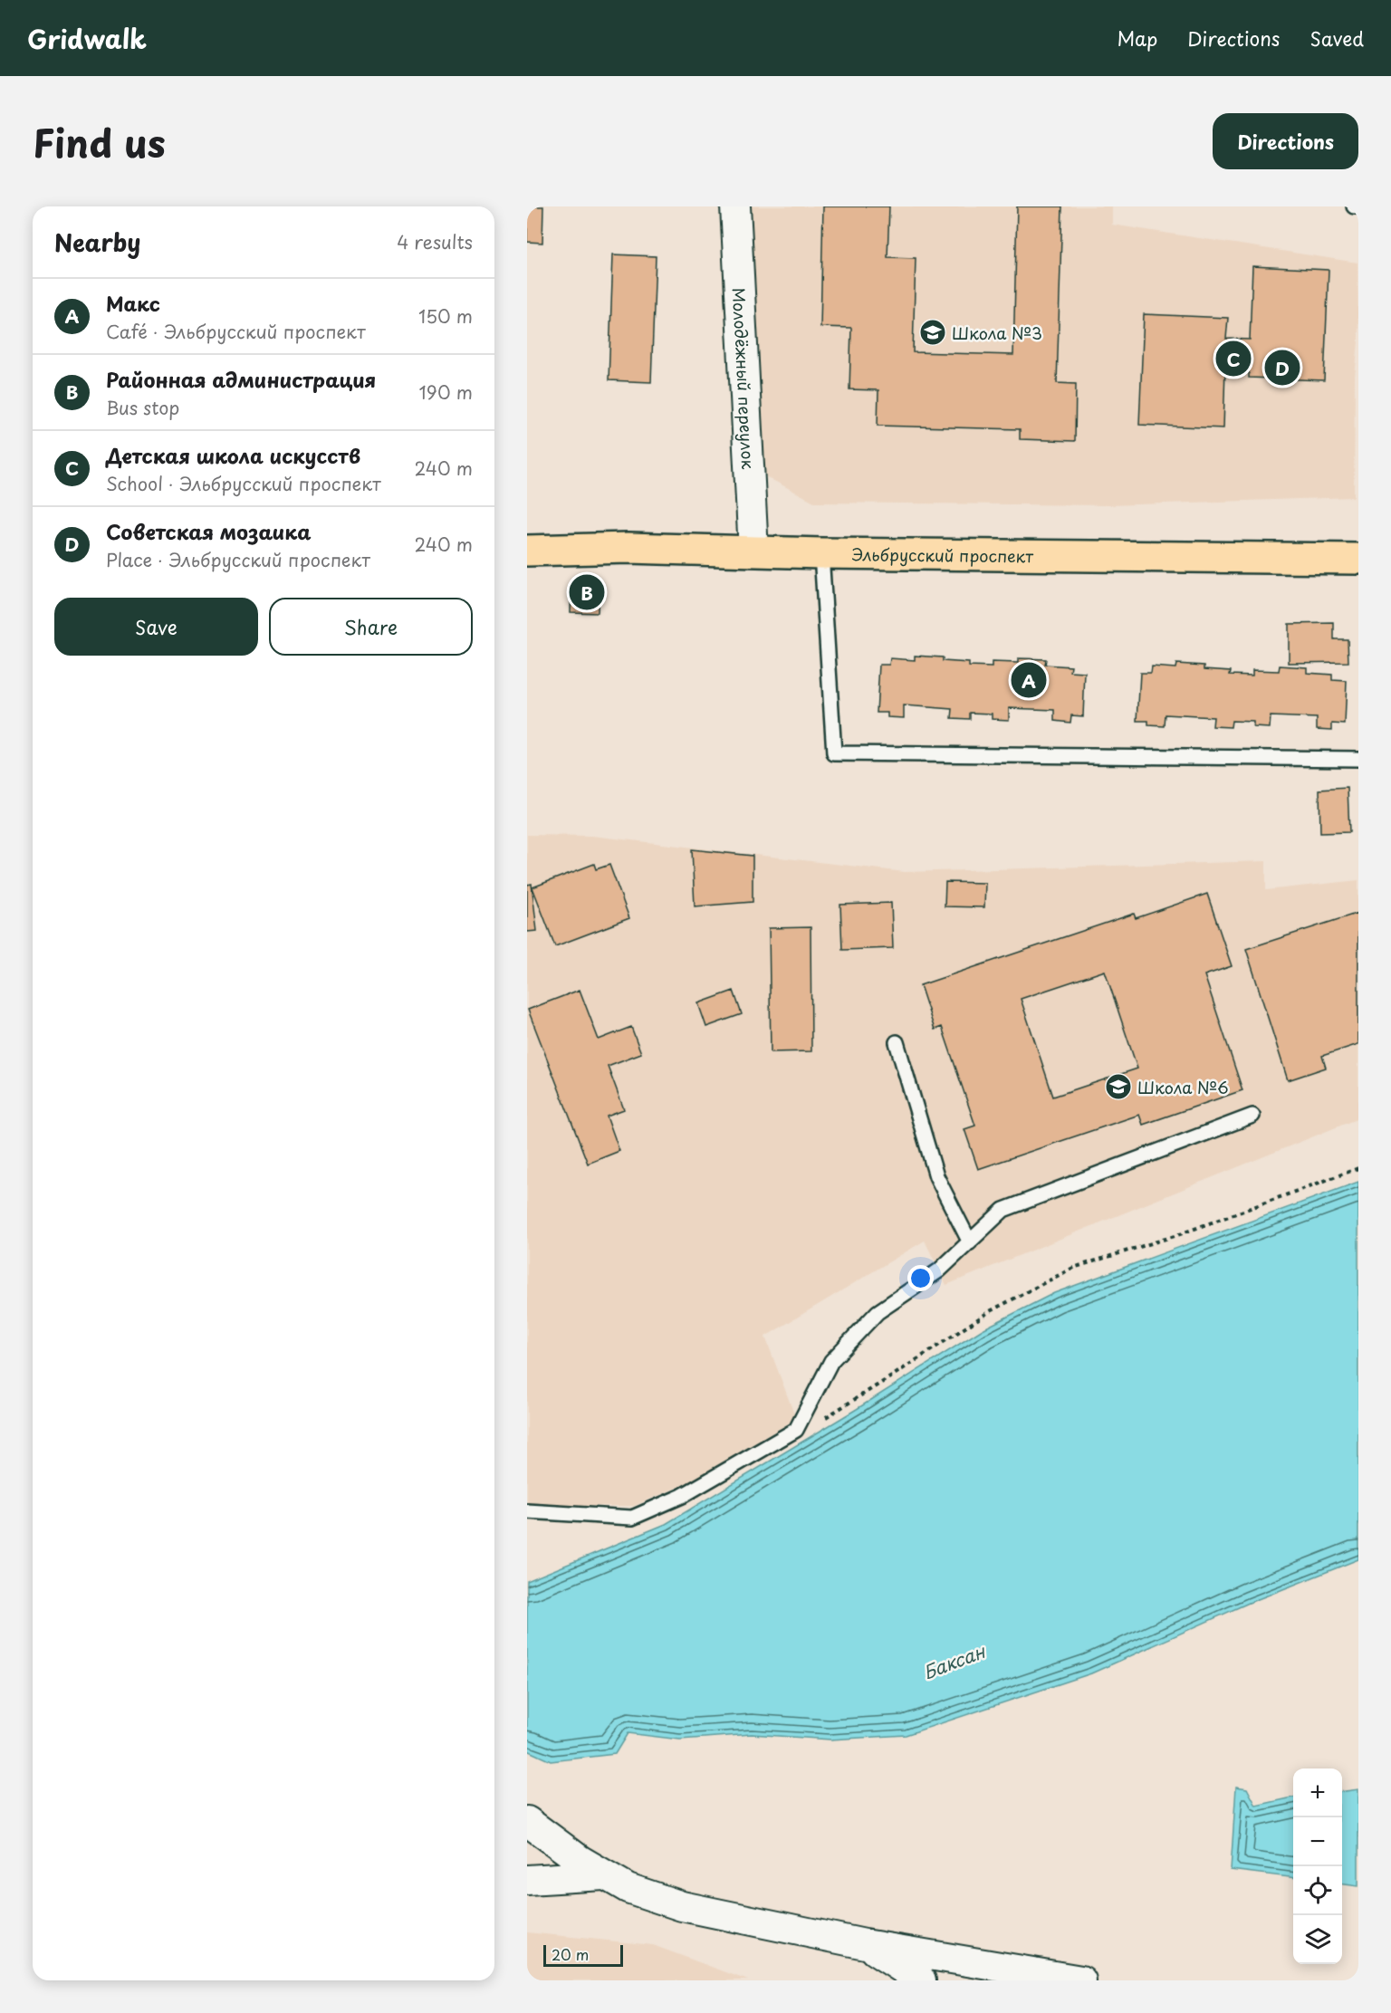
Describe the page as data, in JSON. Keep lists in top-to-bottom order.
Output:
{
  "streets": {
    "main road": ["Эльбрусский проспект"],
    "street": ["Молодёжный переулок"]
  },
  "crossings": [
    ["Молодёжный переулок", "Эльбрусский проспект"]
  ],
  "water": ["Баксан"],
  "places": {
    "school or university": ["Школа №3", "Школа №6"]
  },
  "scale_bar": "20 m",
  "page": {
    "header": "Gridwalk",
    "nav": ["Map", "Directions", "Saved"],
    "title": "Find us",
    "buttons": [
      "Directions",
      ["Save", "Share"]
    ],
    "heading": ["Nearby", "4 results"],
    "list": [
      {
        "mark": "A",
        "name": "Макс",
        "note": "Café · Эльбрусский проспект",
        "value": "150 m"
      },
      {
        "mark": "B",
        "name": "Районная администрация",
        "note": "Bus stop",
        "value": "190 m"
      },
      {
        "mark": "C",
        "name": "Детская школа искусств",
        "note": "School · Эльбрусский проспект",
        "value": "240 m"
      },
      {
        "mark": "D",
        "name": "Советская мозаика",
        "note": "Place · Эльбрусский проспект",
        "value": "240 m"
      }
    ],
    "pins": [
      "C",
      "D",
      "B",
      "A"
    ],
    "map_buttons": ["+", "−"],
    "scale": "20 m"
  }
}
